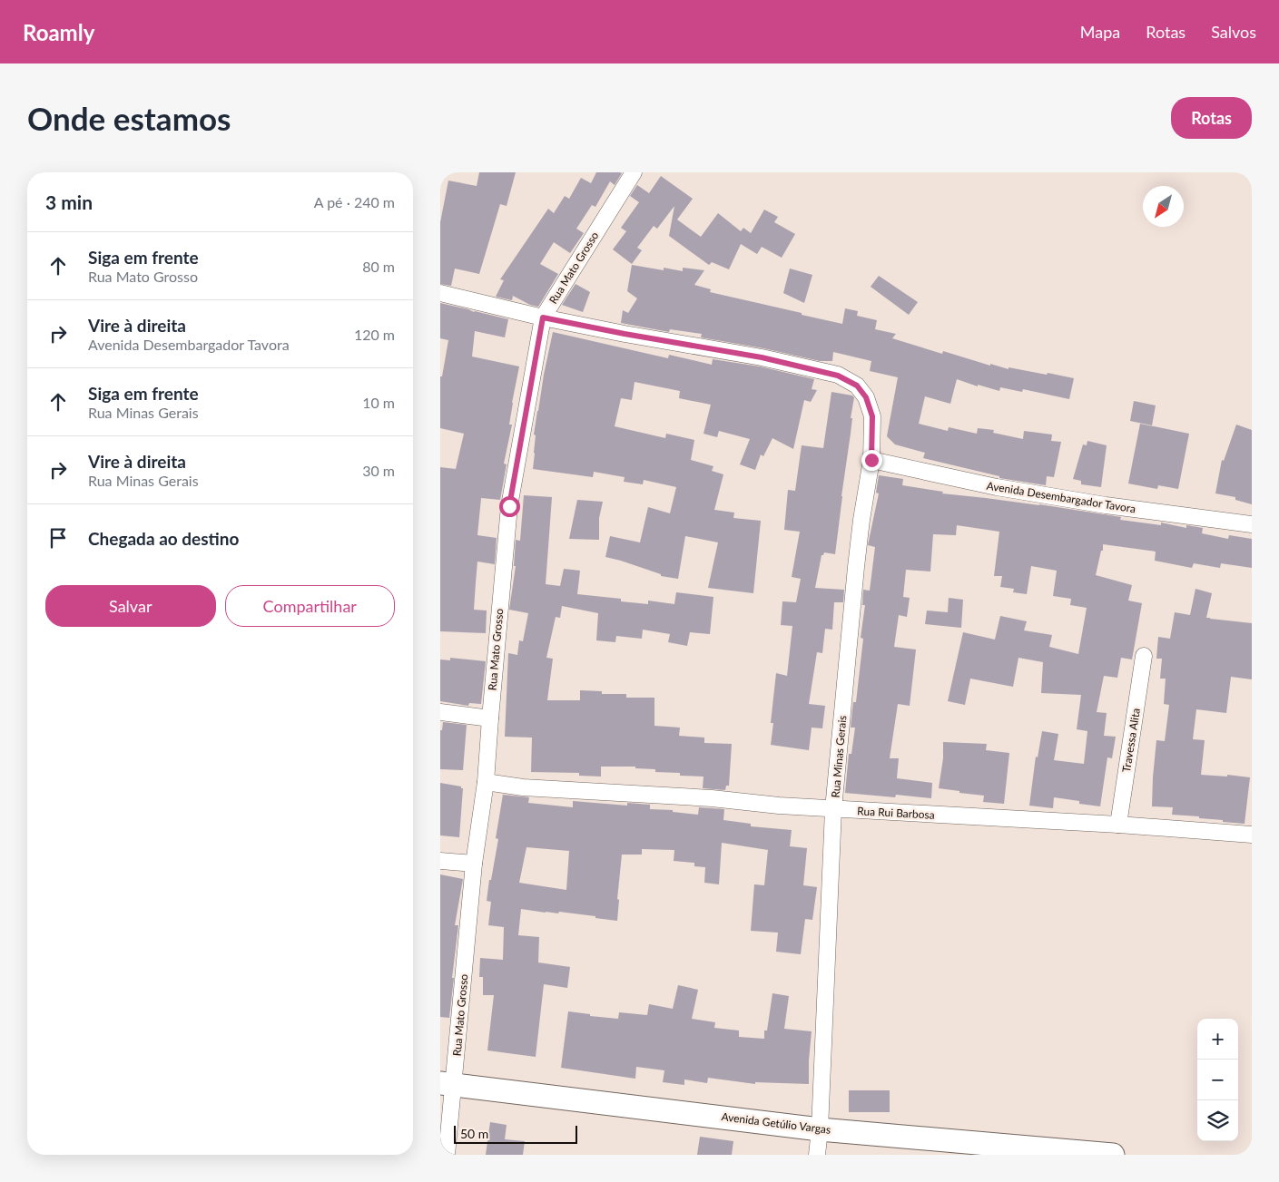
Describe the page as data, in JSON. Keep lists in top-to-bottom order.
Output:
{
  "streets": {
    "street": [
      "Rua Mato Grosso",
      "Avenida Desembargador Tavora",
      "Travessa Alita",
      "Rua Minas Gerais",
      "Rua Rui Barbosa",
      "Avenida Getúlio Vargas"
    ]
  },
  "crossings": [
    ["Rua Mato Grosso", "Rua Minas Gerais"],
    ["Rua Mato Grosso", "Rua Rui Barbosa"],
    ["Rua Mato Grosso", "Avenida Getúlio Vargas"],
    ["Avenida Desembargador Tavora", "Rua Minas Gerais"],
    ["Travessa Alita", "Rua Rui Barbosa"],
    ["Rua Minas Gerais", "Rua Rui Barbosa"],
    ["Rua Minas Gerais", "Avenida Getúlio Vargas"]
  ],
  "scale_bar": "50 m",
  "north": "bottom left",
  "page": {
    "header": "Roamly",
    "nav": ["Mapa", "Rotas", "Salvos"],
    "buttons": [
      "Rotas",
      ["Salvar", "Compartilhar"]
    ],
    "title": "Onde estamos",
    "heading": ["3 min", "A pé · 240 m"],
    "list": [
      ["Siga em frente", "Rua Mato Grosso", "80 m"],
      ["Vire à direita", "Avenida Desembargador Tavora", "120 m"],
      ["Siga em frente", "Rua Minas Gerais", "10 m"],
      ["Vire à direita", "Rua Minas Gerais", "30 m"],
      "Chegada ao destino"
    ],
    "map_buttons": ["+", "−"],
    "scale": "50 m"
  }
}
